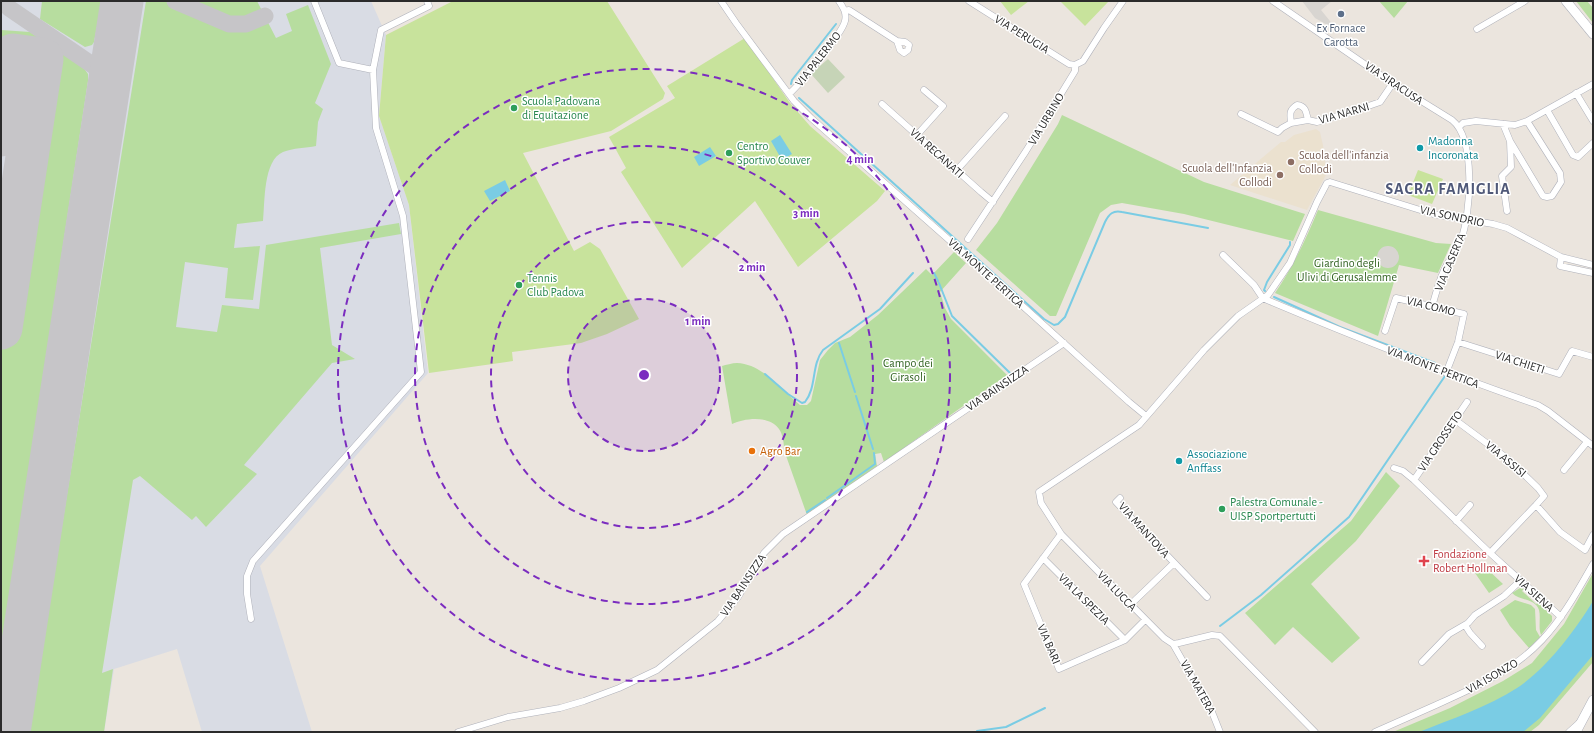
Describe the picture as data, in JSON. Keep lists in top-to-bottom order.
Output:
{
  "streets": {
    "street": [
      "VIA PERUGIA",
      "VIA PALERMO",
      "VIA SIRACUSA",
      "VIA NARNI",
      "VIA URBINO",
      "VIA RECANATI",
      "VIA SONDRIO",
      "VIA CASERTA",
      "VIA MONTE PERTICA",
      "VIA COMO",
      "VIA CHIETI",
      "VIA BAINSIZZA",
      "VIA GROSSETO",
      "VIA ASSISI",
      "VIA MANTOVA",
      "VIA LUCCA",
      "VIA SIENA",
      "VIA LA SPEZIA",
      "VIA BARI",
      "VIA ISONZO",
      "VIA MATERA"
    ]
  },
  "crossings": [
    ["VIA PERUGIA", "VIA URBINO"],
    ["VIA PALERMO", "VIA MONTE PERTICA"],
    ["VIA SIRACUSA", "VIA NARNI"],
    ["VIA SIRACUSA", "VIA CASERTA"],
    ["VIA URBINO", "VIA RECANATI"],
    ["VIA SONDRIO", "VIA CASERTA"],
    ["VIA SONDRIO", "VIA MONTE PERTICA"],
    ["VIA CASERTA", "VIA COMO"],
    ["VIA MONTE PERTICA", "VIA COMO"],
    ["VIA MONTE PERTICA", "VIA BAINSIZZA"],
    ["VIA MONTE PERTICA", "VIA LUCCA"],
    ["VIA COMO", "VIA CHIETI"],
    ["VIA GROSSETO", "VIA ASSISI"],
    ["VIA GROSSETO", "VIA SIENA"],
    ["VIA MANTOVA", "VIA LUCCA"],
    ["VIA LUCCA", "VIA BARI"],
    ["VIA LUCCA", "VIA MATERA"],
    ["VIA SIENA", "VIA ISONZO"],
    ["VIA LA SPEZIA", "VIA BARI"]
  ],
  "districts": ["SACRA FAMIGLIA"],
  "parks": ["Giardino degli Ulivi di Gerusalemme", "Campo dei Girasoli"],
  "places": {
    "other": [
      "Ex Fornace Carotta",
      "Scuola Padovana di Equitazione",
      "Madonna Incoronata",
      "Centro Sportivo Couver",
      "Scuola dell'infanzia Collodi",
      "Scuola dell'Infanzia Collodi",
      "Tennis Club Padova",
      "Agro Bar",
      "Associazione Anffass",
      "Palestra Comunale - UISP Sportpertutti"
    ],
    "health": ["Fondazione Robert Hollman"]
  },
  "rings": [
    "4 min",
    "3 min",
    "2 min",
    "1 min"
  ]
}
